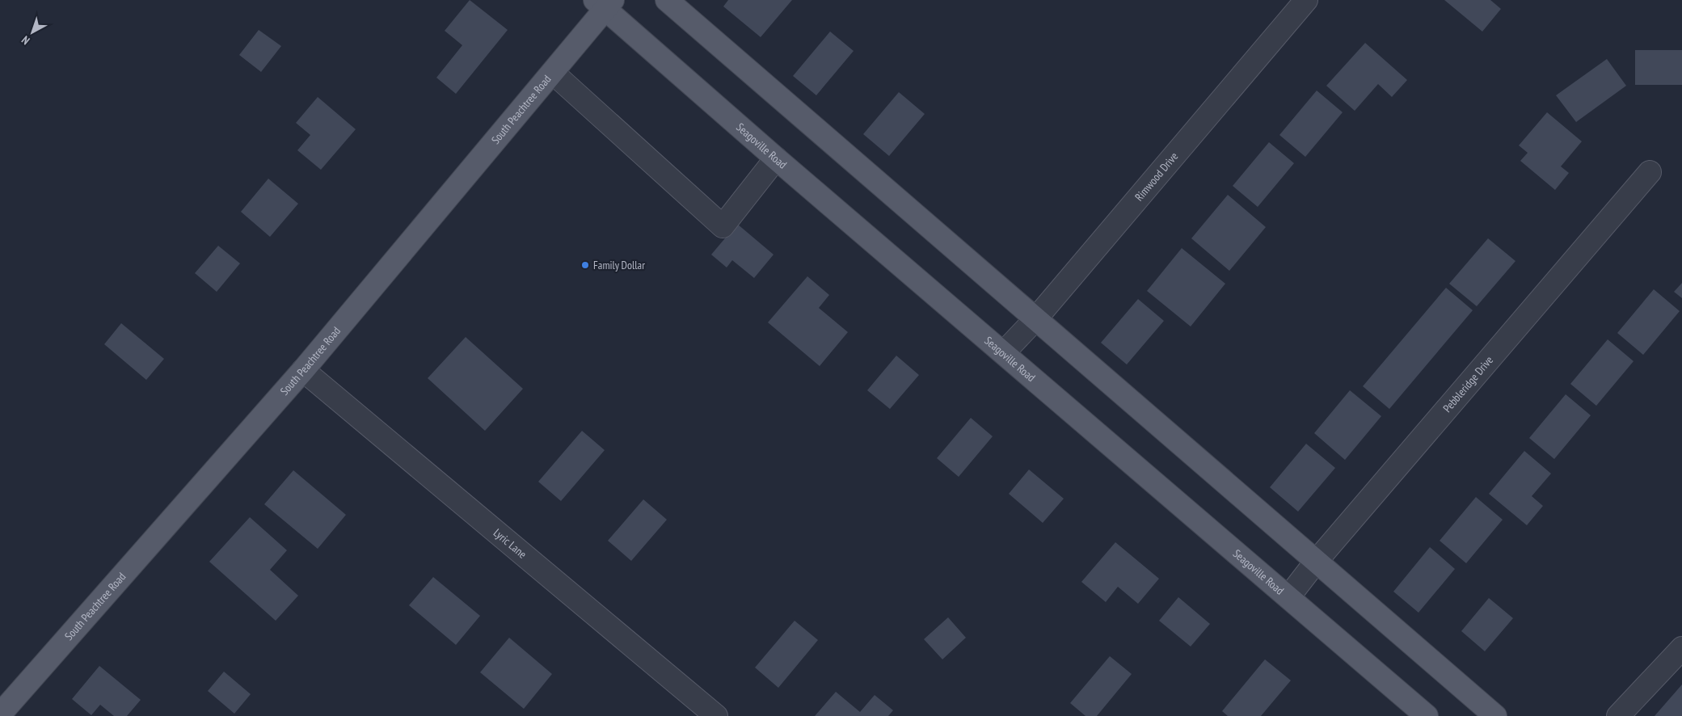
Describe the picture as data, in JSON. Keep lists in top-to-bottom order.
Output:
{
  "streets": {
    "main road": ["South Peachtree Road", "Seagoville Road"],
    "street": ["Rimwood Drive", "Pebbleridge Drive", "Lyric Lane"]
  },
  "crossings": [
    ["South Peachtree Road", "Seagoville Road"],
    ["South Peachtree Road", "Lyric Lane"],
    ["Seagoville Road", "Rimwood Drive"],
    ["Seagoville Road", "Pebbleridge Drive"]
  ],
  "places": ["Family Dollar"],
  "north": "bottom left"
}
